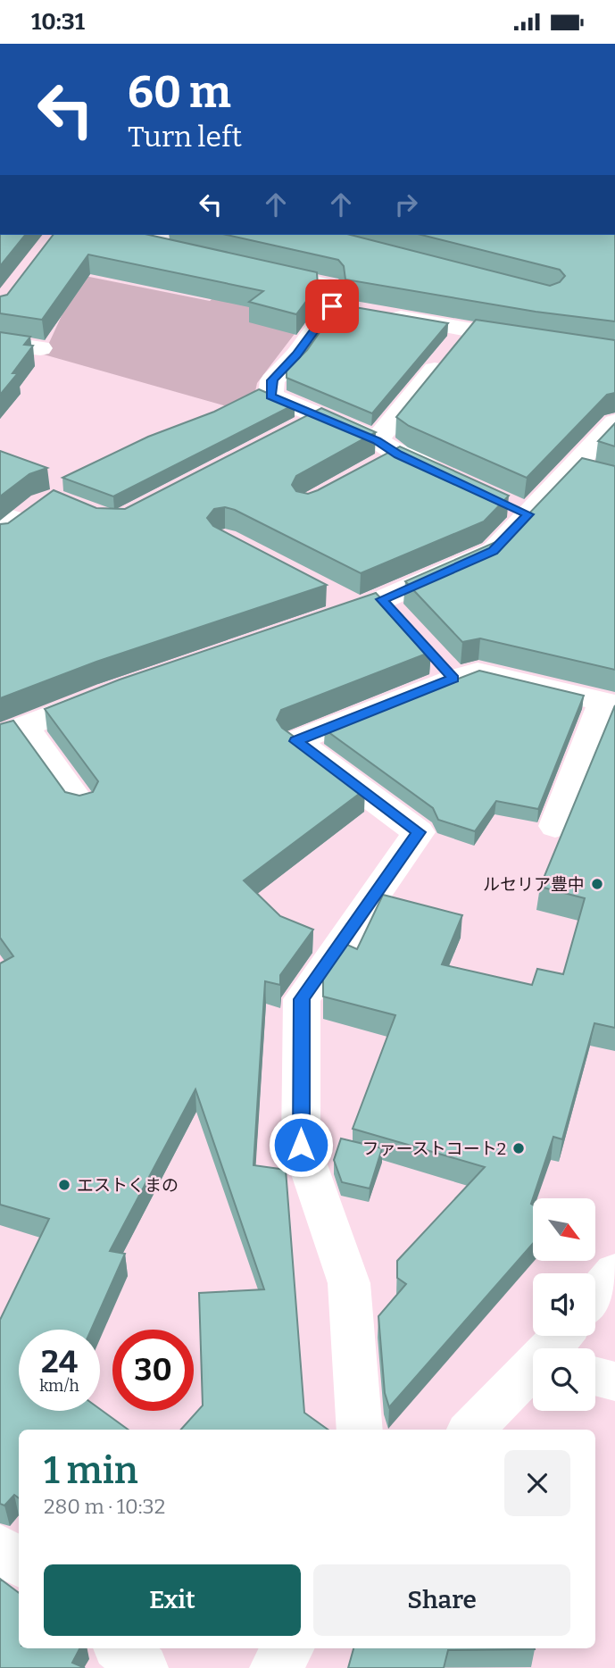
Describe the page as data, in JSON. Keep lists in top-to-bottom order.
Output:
{
  "places": ["ルセリア豊中", "ファーストコート2", "エストくまの"],
  "north": "bottom right",
  "page": {
    "status": "10:31",
    "turn": ["60 m", "Turn left"],
    "speed": "24 km/h",
    "limit": "30",
    "heading": ["1 min", "280 m · 10:32"],
    "buttons": ["Exit", "Share"]
  }
}
